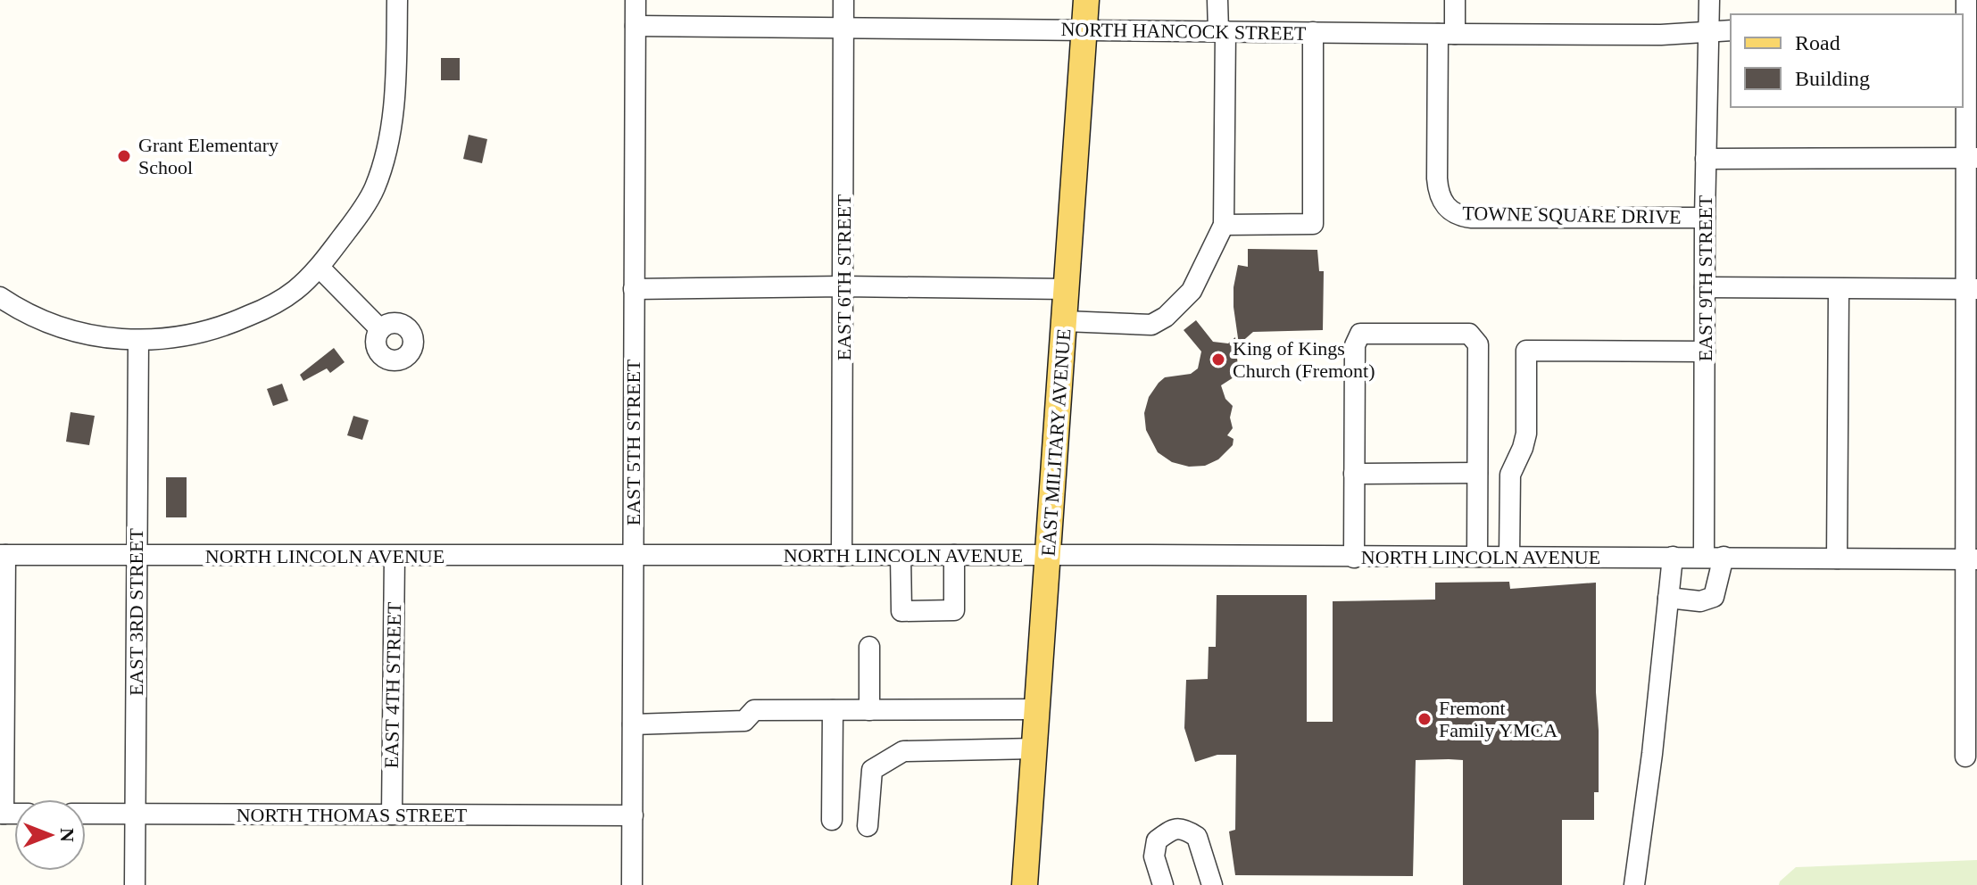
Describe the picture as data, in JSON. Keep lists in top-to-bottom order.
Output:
{
  "streets": {
    "main road": ["EAST MILITARY AVENUE"],
    "street": [
      "NORTH HANCOCK STREET",
      "TOWNE SQUARE DRIVE",
      "EAST 6TH STREET",
      "EAST 9TH STREET",
      "EAST 5TH STREET",
      "NORTH LINCOLN AVENUE",
      "EAST 3RD STREET",
      "EAST 4TH STREET",
      "NORTH THOMAS STREET"
    ]
  },
  "crossings": [
    ["NORTH HANCOCK STREET", "TOWNE SQUARE DRIVE"],
    ["NORTH HANCOCK STREET", "EAST 6TH STREET"],
    ["NORTH HANCOCK STREET", "EAST 9TH STREET"],
    ["NORTH HANCOCK STREET", "EAST 5TH STREET"],
    ["NORTH HANCOCK STREET", "EAST MILITARY AVENUE"],
    ["TOWNE SQUARE DRIVE", "EAST 9TH STREET"],
    ["EAST 6TH STREET", "NORTH LINCOLN AVENUE"],
    ["EAST 9TH STREET", "NORTH LINCOLN AVENUE"],
    ["EAST 5TH STREET", "NORTH LINCOLN AVENUE"],
    ["EAST 5TH STREET", "NORTH THOMAS STREET"],
    ["EAST MILITARY AVENUE", "NORTH LINCOLN AVENUE"],
    ["NORTH LINCOLN AVENUE", "EAST 3RD STREET"],
    ["NORTH LINCOLN AVENUE", "EAST 4TH STREET"],
    ["EAST 3RD STREET", "NORTH THOMAS STREET"],
    ["EAST 4TH STREET", "NORTH THOMAS STREET"]
  ],
  "places": ["Grant Elementary School", "King of Kings Church (Fremont)", "Fremont Family YMCA"],
  "legend": ["Road", "Building"],
  "north": "right"
}
